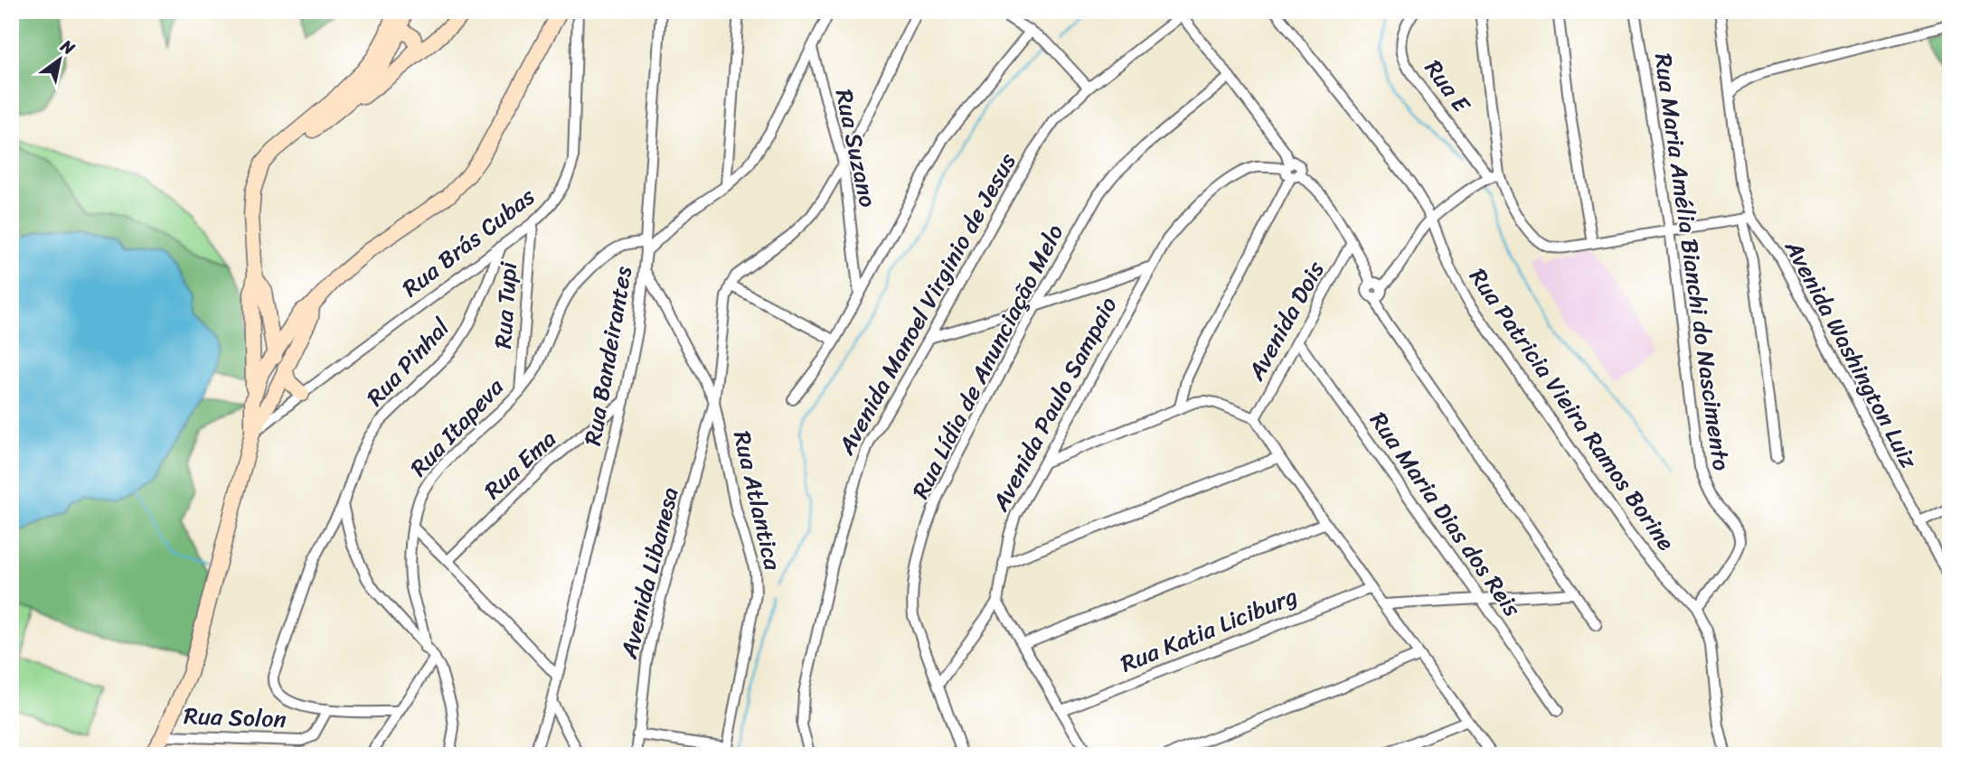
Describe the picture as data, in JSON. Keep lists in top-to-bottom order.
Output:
{
  "streets": {
    "street": [
      "Rua E",
      "Rua Suzano",
      "Rua Brás Cubas",
      "Rua Maria Amélia Bianchi do Nascimento",
      "Avenida Manoel Virginio de Jesus",
      "Rua Tupi",
      "Avenida Dois",
      "Avenida Washington Luiz",
      "Rua Bandeirantes",
      "Rua Lídia de Anunciação Melo",
      "Rua Pinhal",
      "Avenida Paulo Sampaio",
      "Rua Patricia Vieira Ramos Borine",
      "Rua Itapeva",
      "Rua Ema",
      "Rua Atlantica",
      "Rua Maria Dias dos Reis",
      "Avenida Libanesa",
      "Rua Katia Liciburg",
      "Rua Solon"
    ]
  },
  "crossings": [
    ["Rua Brás Cubas", "Rua Tupi"],
    ["Rua Brás Cubas", "Rua Pinhal"],
    ["Rua Maria Amélia Bianchi do Nascimento", "Rua Patricia Vieira Ramos Borine"],
    ["Rua Tupi", "Rua Itapeva"],
    ["Avenida Dois", "Rua Maria Dias dos Reis"],
    ["Rua Bandeirantes", "Rua Itapeva"],
    ["Rua Bandeirantes", "Rua Ema"],
    ["Rua Bandeirantes", "Rua Atlantica"],
    ["Rua Pinhal", "Rua Solon"],
    ["Rua Atlantica", "Avenida Libanesa"]
  ],
  "north": "top right"
}
